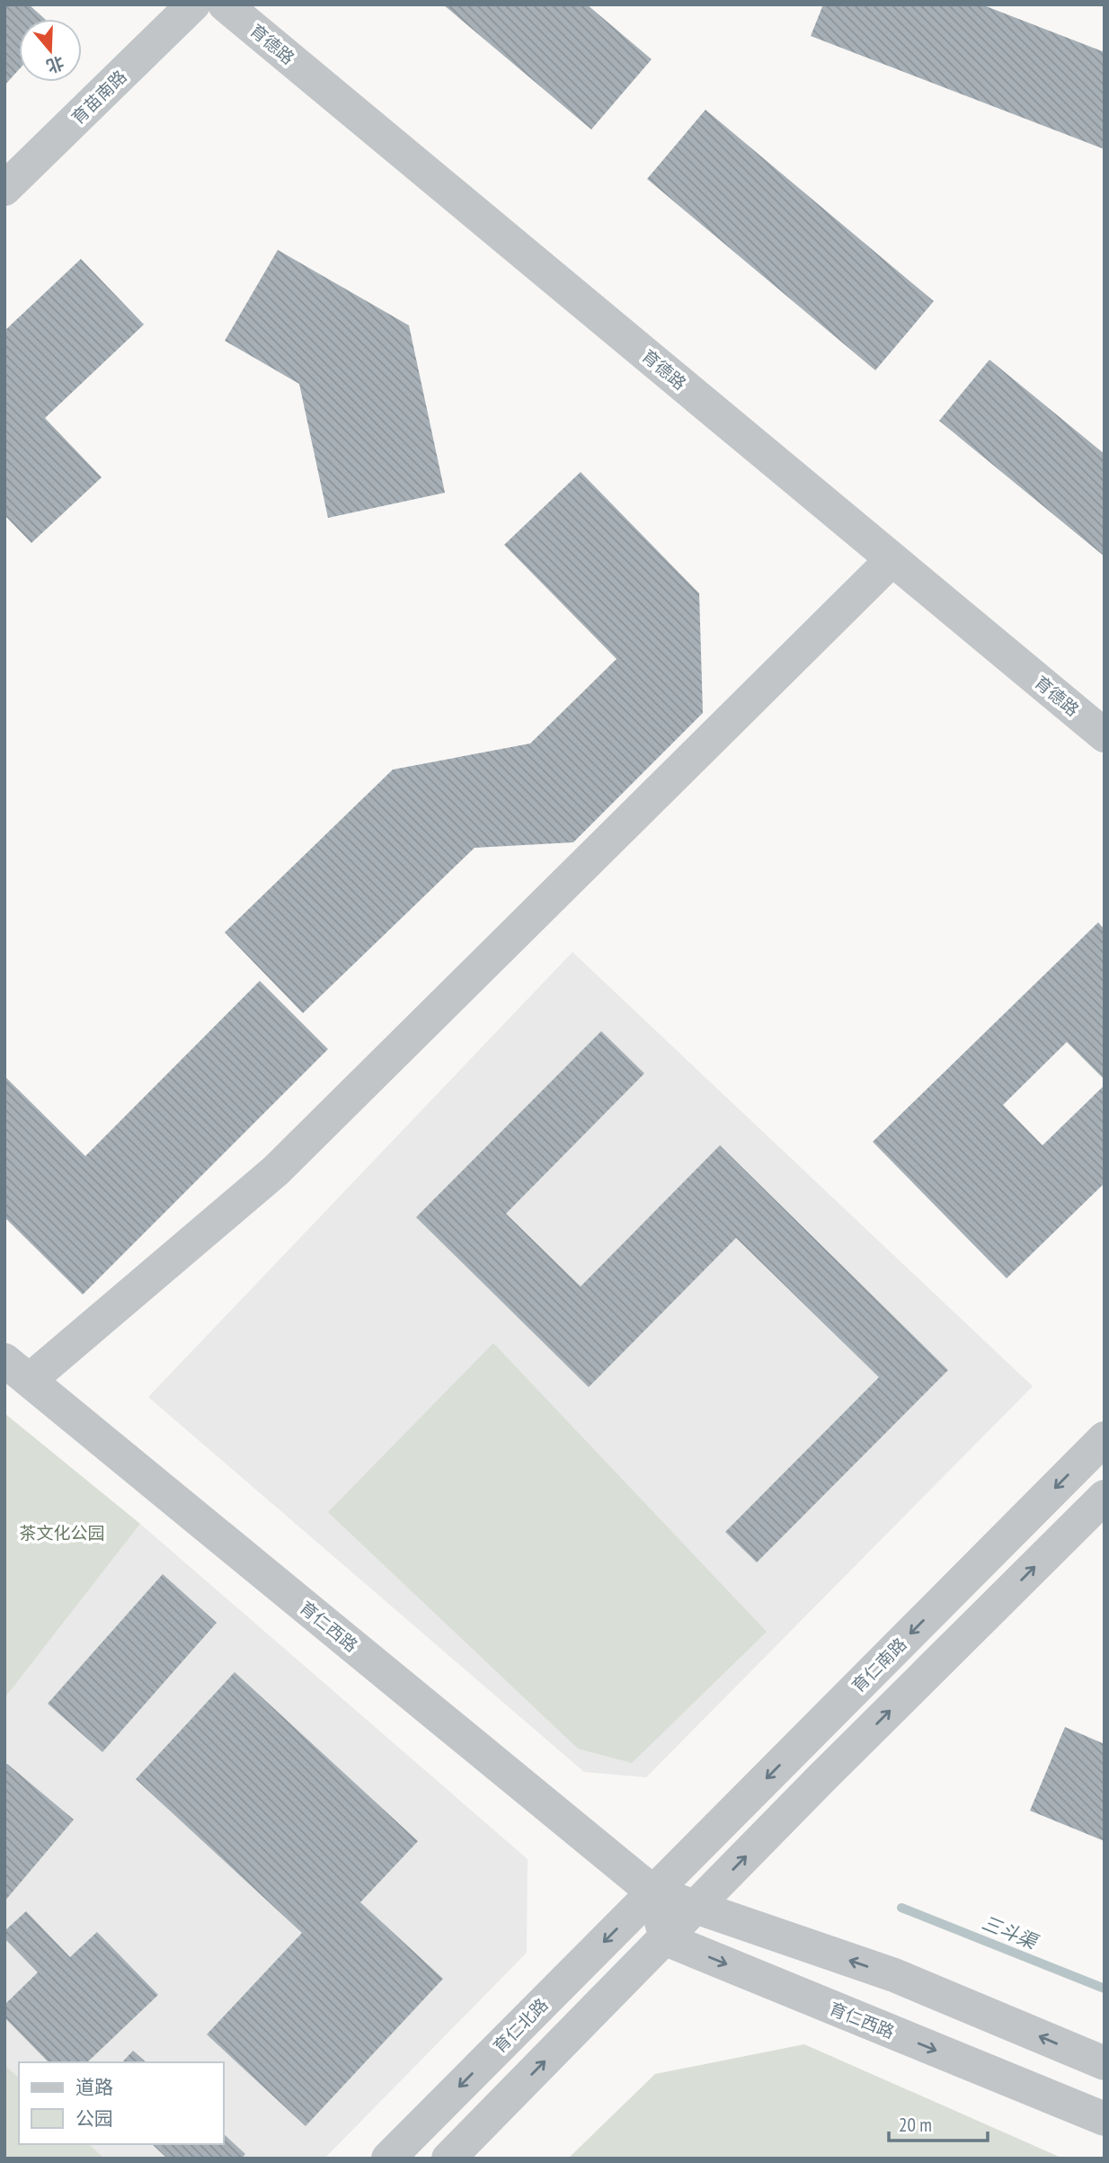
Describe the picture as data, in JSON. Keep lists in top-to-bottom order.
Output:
{
  "streets": {
    "street": [
      "育德路",
      "育苗南路",
      "育仁西路",
      "育仁南路",
      "育仁北路"
    ]
  },
  "crossings": [
    ["育仁西路", "育仁南路"],
    ["育仁西路", "育仁北路"],
    ["育仁南路", "育仁北路"]
  ],
  "water": ["三斗渠"],
  "parks": ["茶文化公园"],
  "legend": ["道路", "公园"],
  "scale_bar": "20 m",
  "north": "bottom"
}
